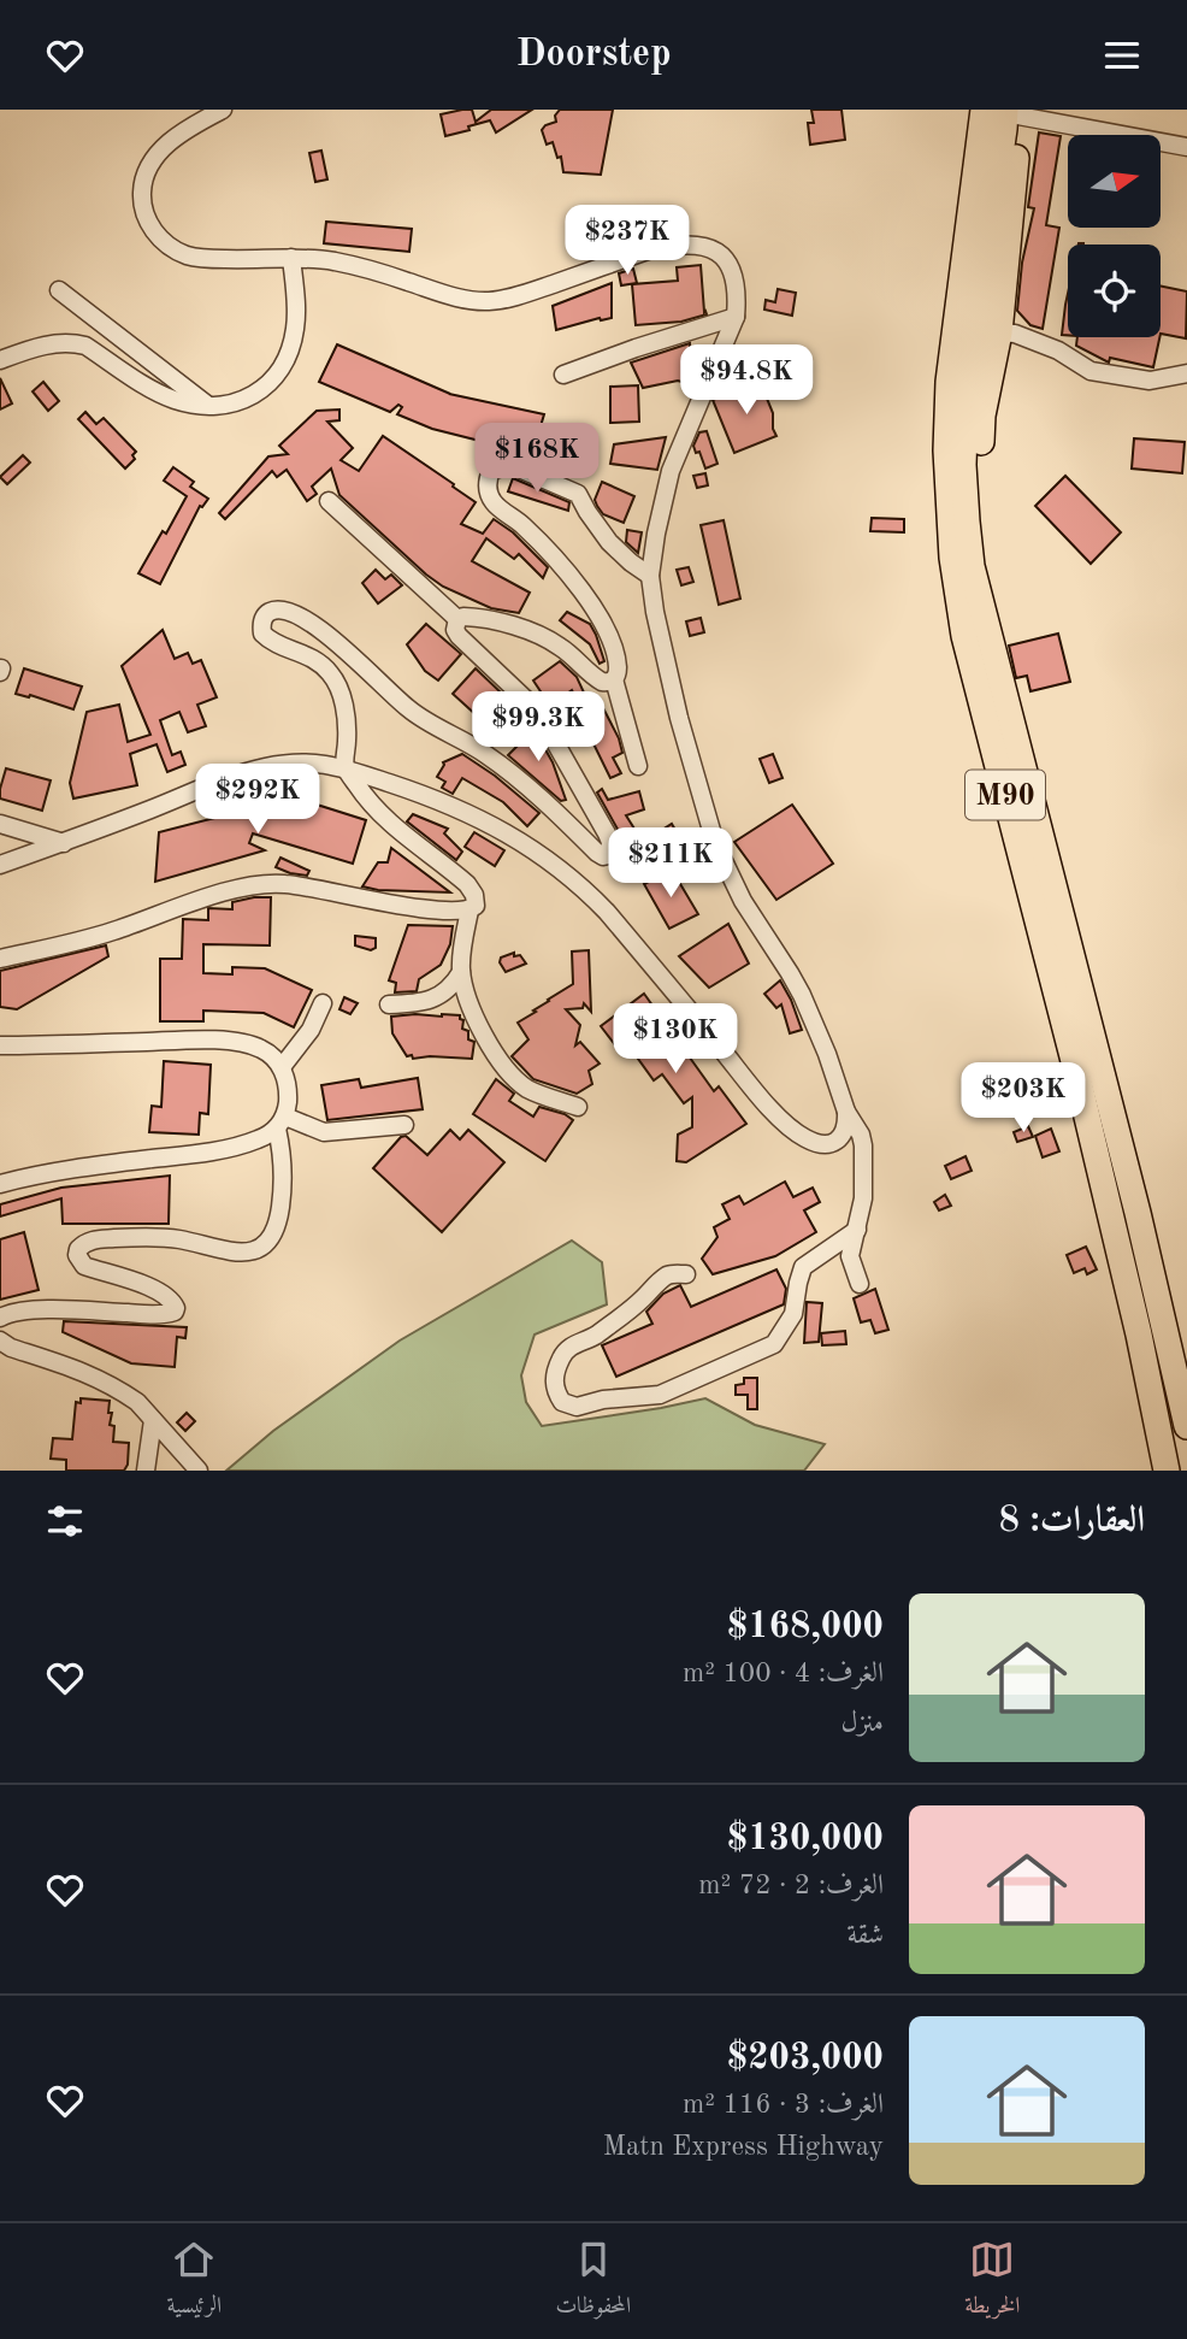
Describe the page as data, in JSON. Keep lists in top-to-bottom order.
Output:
{
  "streets": {
    "highway": ["M90"]
  },
  "north": "right",
  "page": {
    "header": "Doorstep",
    "price": [
      "$237K",
      "$94.8K",
      "$168K",
      "$99.3K",
      "$292K",
      "$211K",
      "$130K",
      "$203K"
    ],
    "heading": "العقارات: 8",
    "list": [
      {
        "name": "$168,000",
        "note": "الغرف: 4 · 100 m² · منزل"
      },
      {
        "name": "$130,000",
        "note": "الغرف: 2 · 72 m² · شقة"
      },
      {
        "name": "$203,000",
        "note": "الغرف: 3 · 116 m² · Matn Express Highway"
      }
    ],
    "tabs": ["الخريطة", "المحفوظات", "الرئيسية"]
  }
}
